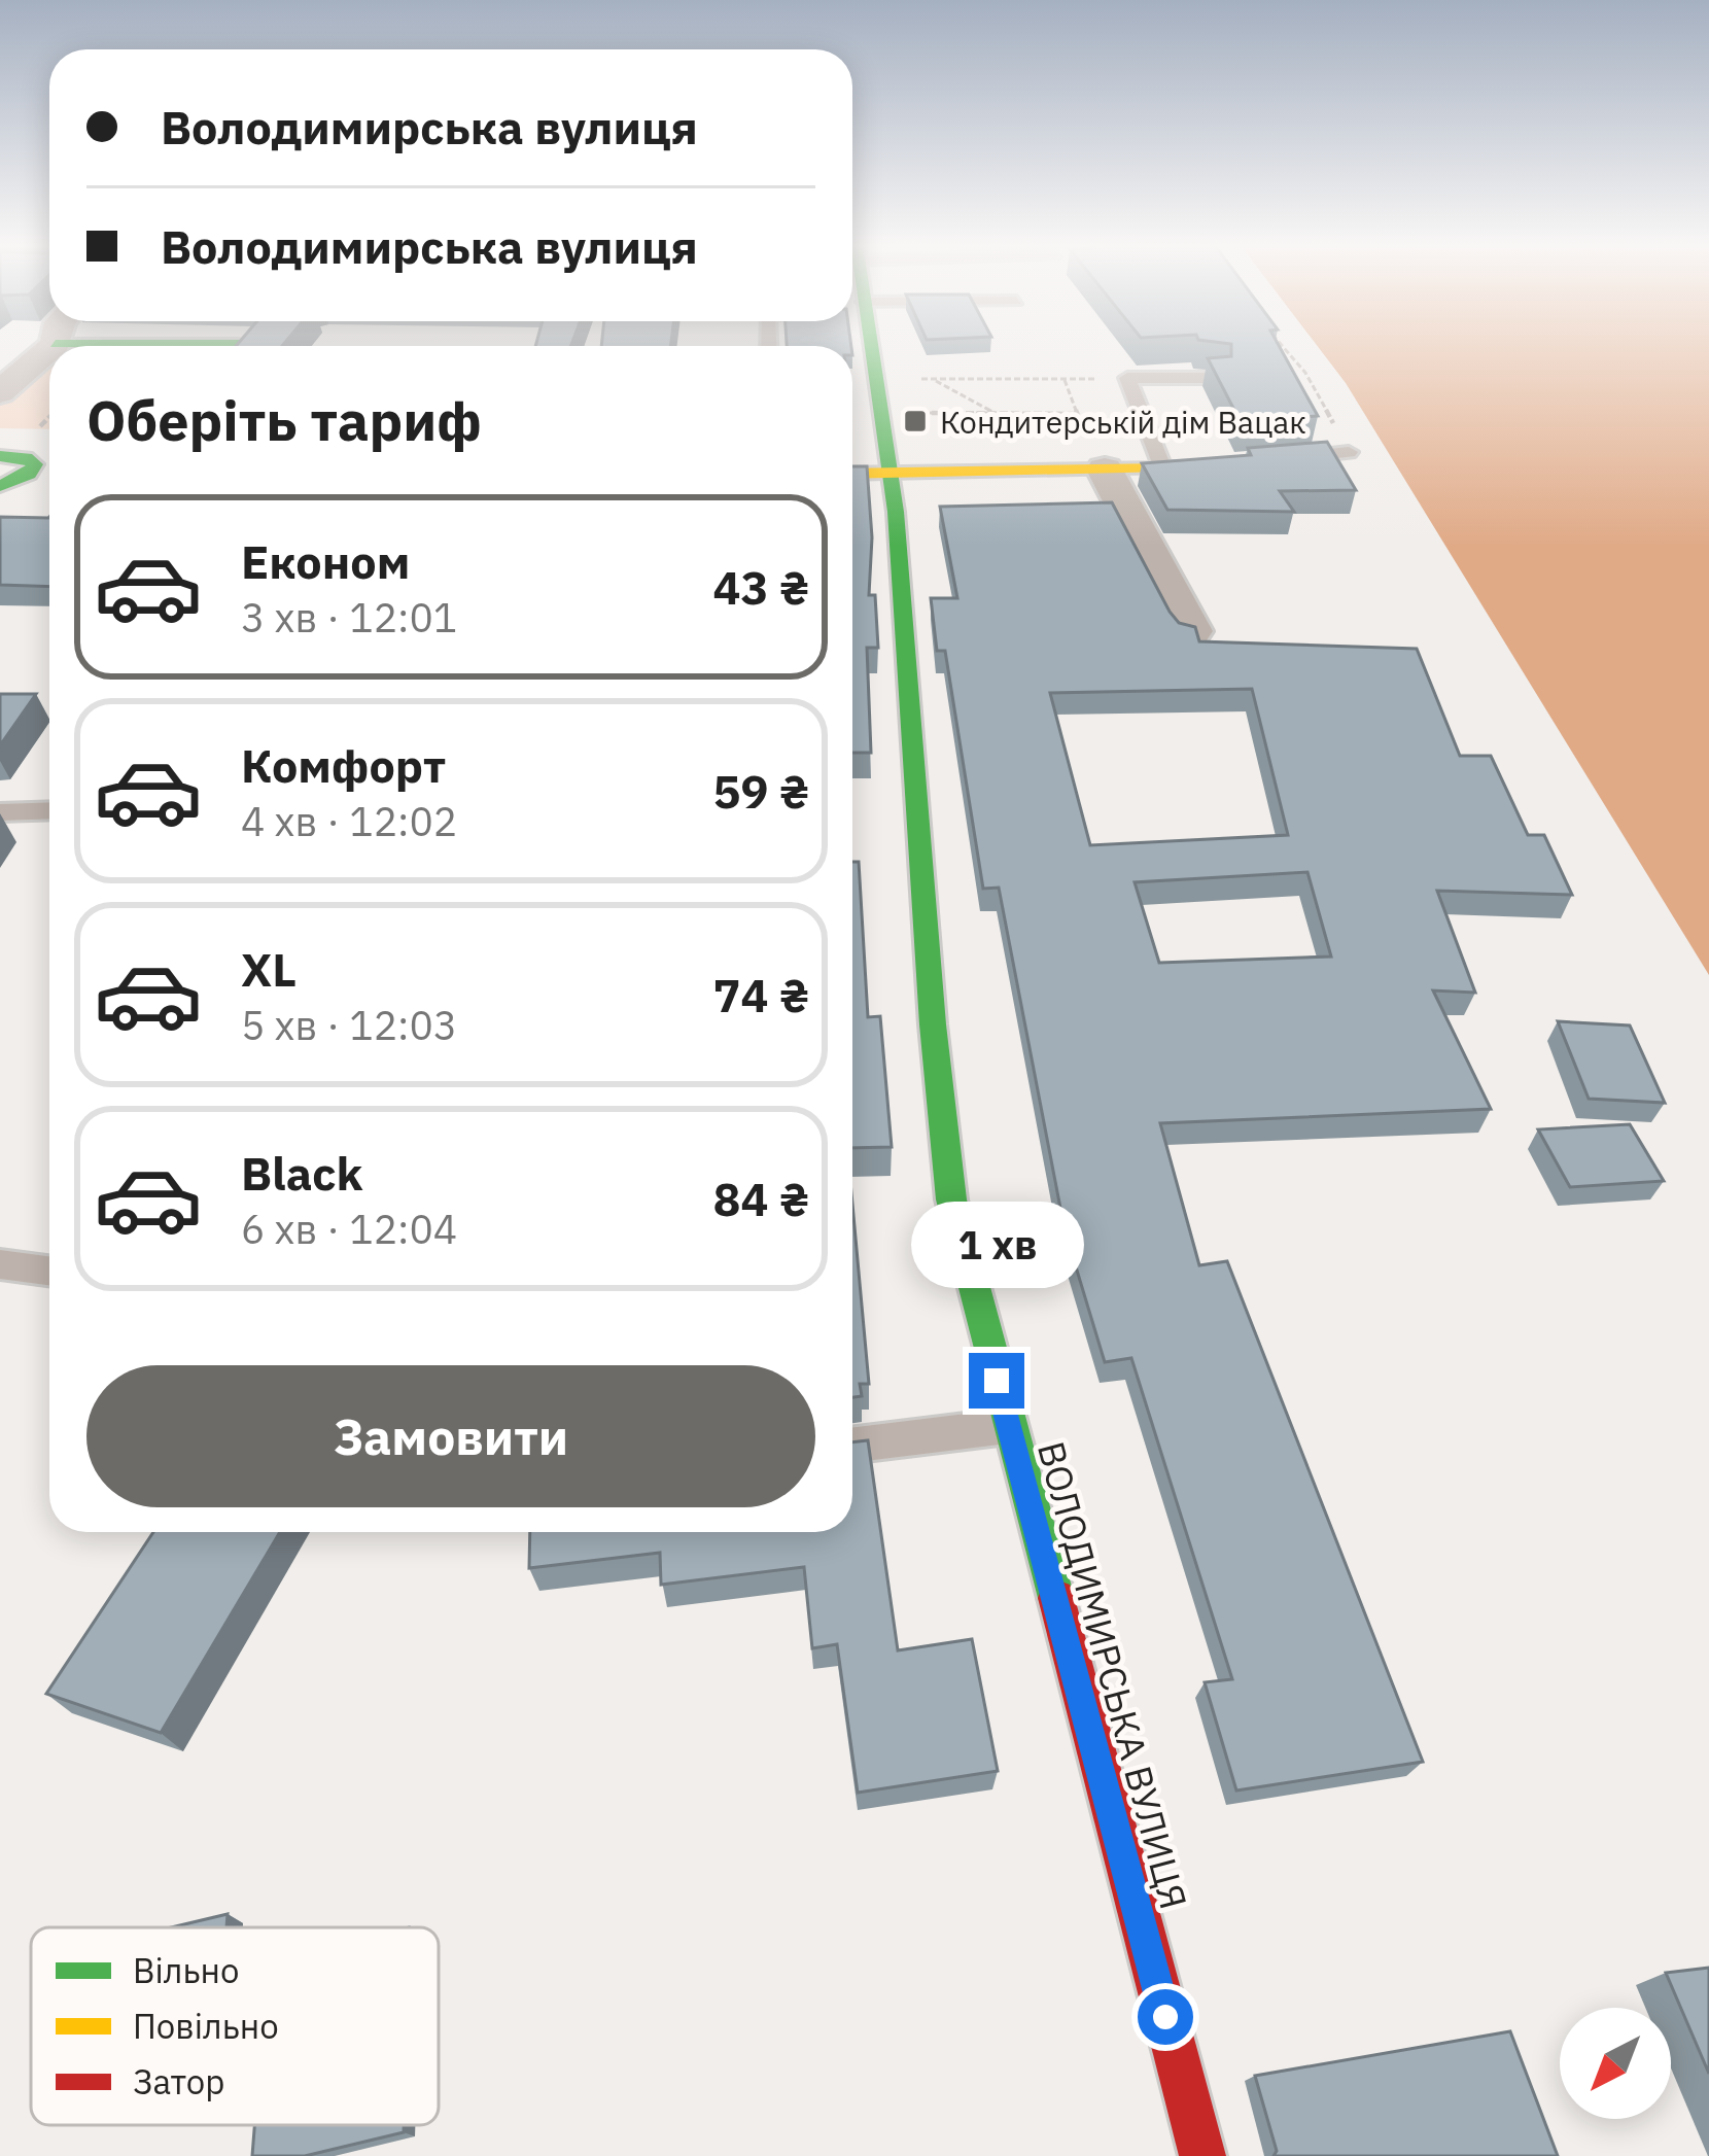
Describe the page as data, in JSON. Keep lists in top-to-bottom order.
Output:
{
  "streets": {
    "main road": ["ВОЛОДИМИРСЬКА ВУЛИЦЯ"]
  },
  "places": {
    "transit": ["Кондитерській дім Вацак"]
  },
  "legend": ["Вільно", "Повільно", "Затор"],
  "north": "bottom left",
  "page": {
    "banner": ["Володимирська вулиця", "Володимирська вулиця"],
    "heading": "Оберіть тариф",
    "list": [
      {
        "name": "Економ",
        "note": "3 хв · 12:01",
        "value": "43 ₴"
      },
      {
        "name": "Комфорт",
        "note": "4 хв · 12:02",
        "value": "59 ₴"
      },
      {
        "name": "XL",
        "note": "5 хв · 12:03",
        "value": "74 ₴"
      },
      {
        "name": "Black",
        "note": "6 хв · 12:04",
        "value": "84 ₴"
      }
    ],
    "bubble": "1 хв",
    "buttons": "Замовити"
  }
}
